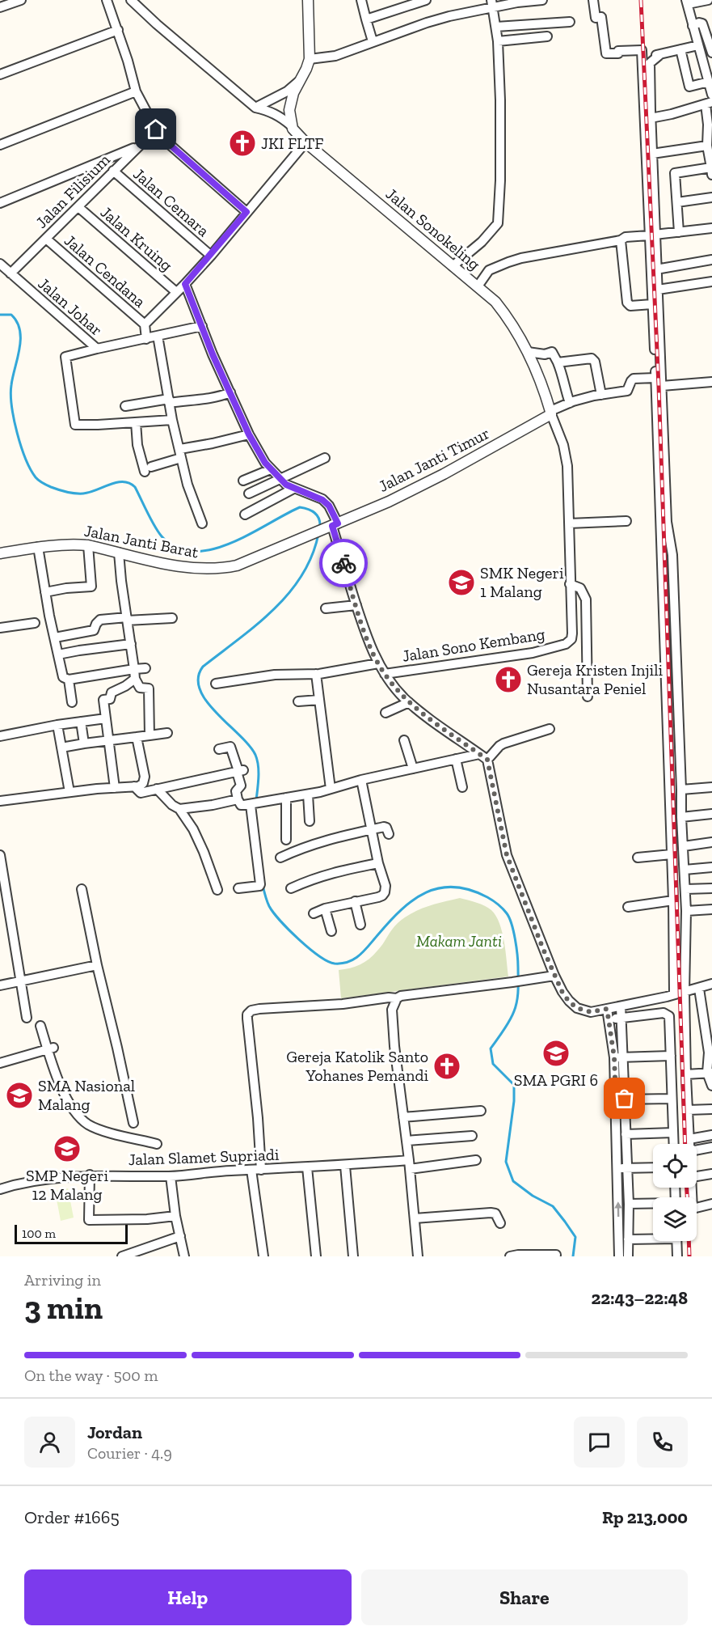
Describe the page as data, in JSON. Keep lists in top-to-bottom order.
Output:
{
  "streets": {
    "street": [
      "Jalan Filisium",
      "Jalan Cemara",
      "Jalan Sonokeling",
      "Jalan Kruing",
      "Jalan Cendana",
      "Jalan Johar",
      "Jalan Janti Timur",
      "Jalan Janti Barat",
      "Jalan Sono Kembang",
      "Jalan Slamet Supriadi"
    ]
  },
  "crossings": [
    ["Jalan Filisium", "Jalan Cemara"],
    ["Jalan Filisium", "Jalan Kruing"],
    ["Jalan Filisium", "Jalan Cendana"],
    ["Jalan Filisium", "Jalan Johar"],
    ["Jalan Sonokeling", "Jalan Janti Timur"],
    ["Jalan Sonokeling", "Jalan Sono Kembang"],
    ["Jalan Janti Timur", "Jalan Janti Barat"],
    ["Jalan Janti Timur", "Jalan Sono Kembang"]
  ],
  "parks": ["Makam Janti"],
  "places": {
    "church": ["JKI FLTF", "Gereja Kristen Injili Nusantara Peniel", "Gereja Katolik Santo Yohanes Pemandi"],
    "school or university": [
      "SMK Negeri 1 Malang",
      "SMA PGRI 6",
      "SMA Nasional Malang",
      "SMP Negeri 12 Malang"
    ]
  },
  "scale_bar": "100 m",
  "page": {
    "scale": "100 m",
    "heading": ["3 min", "Arriving in", "22:43–22:48"],
    "panel": [
      "Jordan",
      "Courier · 4.9",
      "Order #1665",
      "Rp 213,000"
    ],
    "bar": "On the way · 500 m",
    "buttons": ["Help", "Share"]
  }
}
